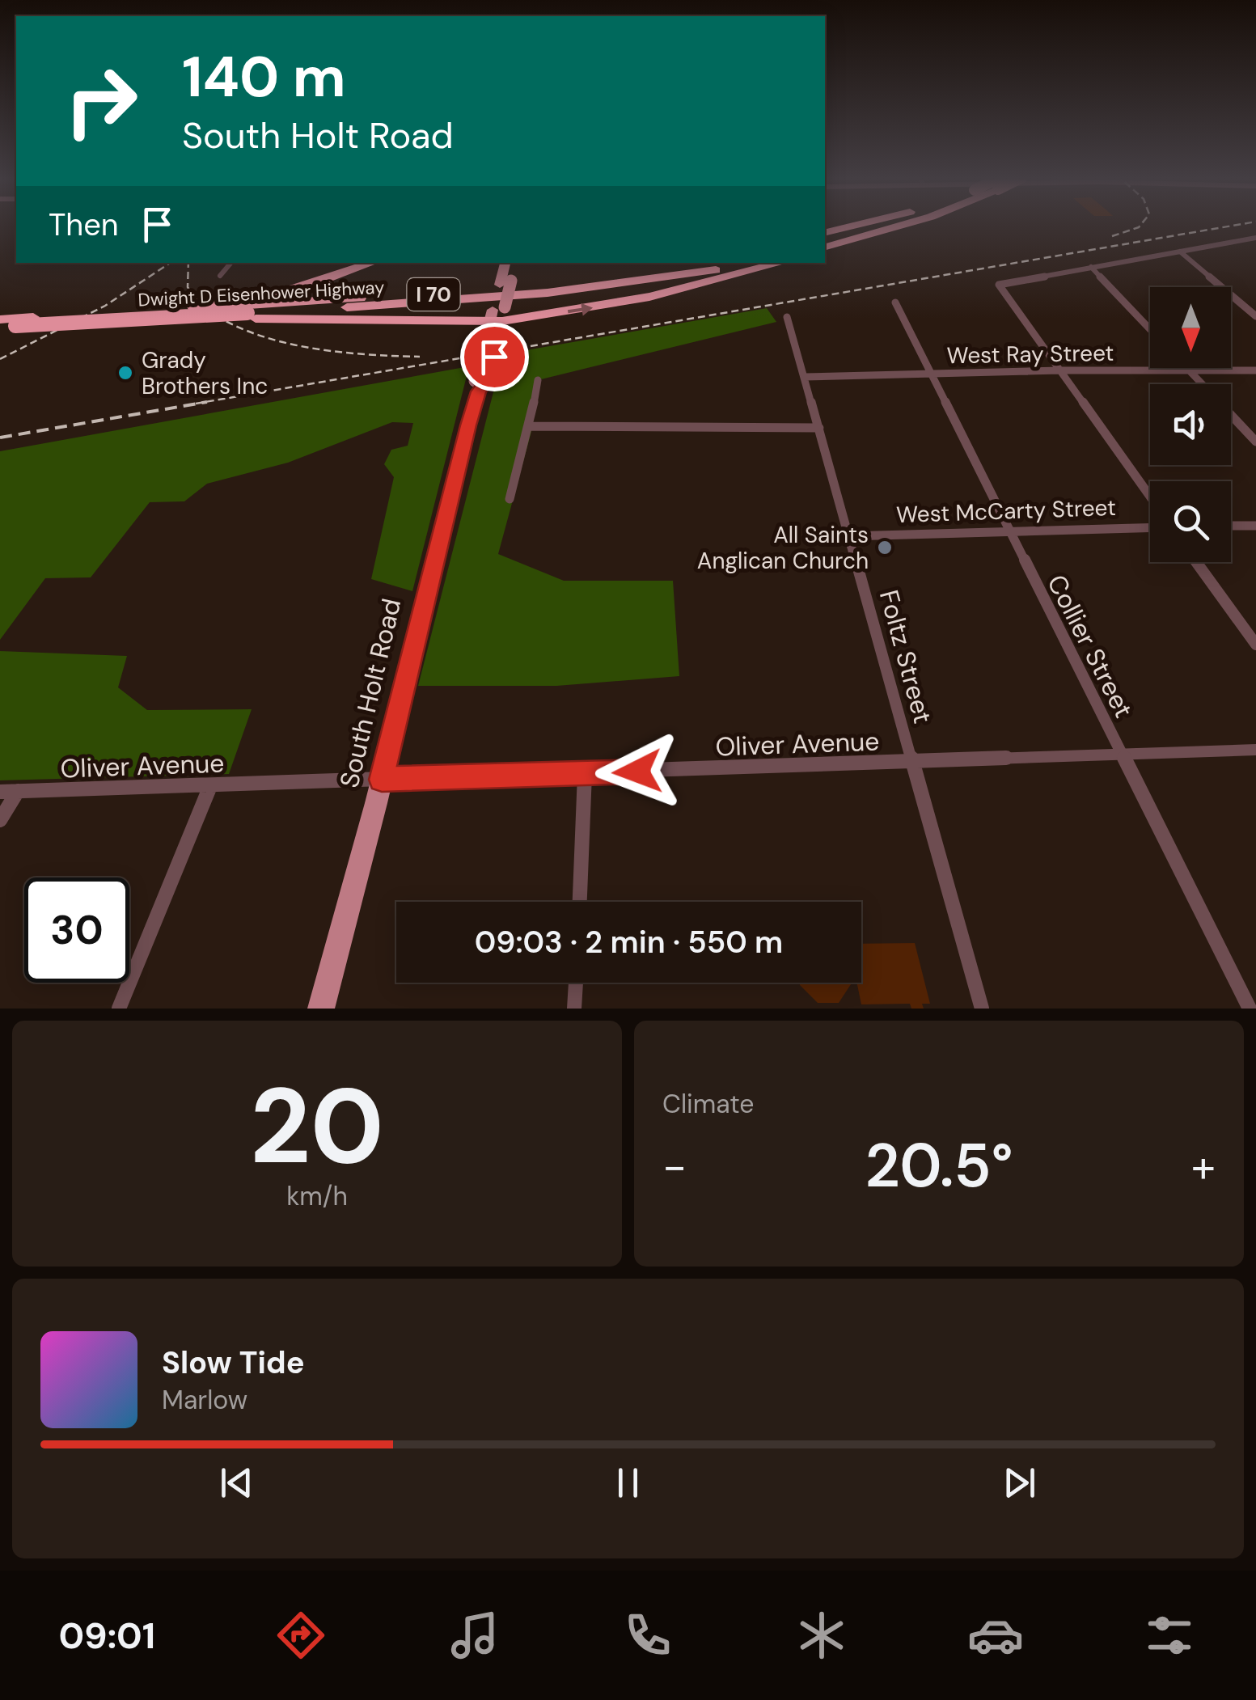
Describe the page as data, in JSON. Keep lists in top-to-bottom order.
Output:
{
  "streets": {
    "highway": ["Dwight D Eisenhower Highway", "I 70"],
    "main road": ["South Holt Road"],
    "street": [
      "West Ray Street",
      "West McCarty Street",
      "Collier Street",
      "Foltz Street",
      "Oliver Avenue"
    ]
  },
  "crossings": [
    ["West Ray Street", "Collier Street"],
    ["West Ray Street", "Foltz Street"],
    ["West McCarty Street", "Collier Street"],
    ["West McCarty Street", "Foltz Street"],
    ["Collier Street", "Oliver Avenue"],
    ["Foltz Street", "Oliver Avenue"],
    ["South Holt Road", "Oliver Avenue"]
  ],
  "places": ["Grady Brothers Inc", "All Saints Anglican Church"],
  "north": "bottom",
  "page": {
    "turn": ["140 m", "South Holt Road"],
    "then": "Then",
    "limit": "30",
    "trip": "09:03 · 2 min · 550 m",
    "tile": [
      ["20", "km/h"],
      "Climate"
    ],
    "heat": ["−", "20.5°", "+"],
    "song": ["Slow Tide", "Marlow"],
    "tabs": "09:01"
  }
}
